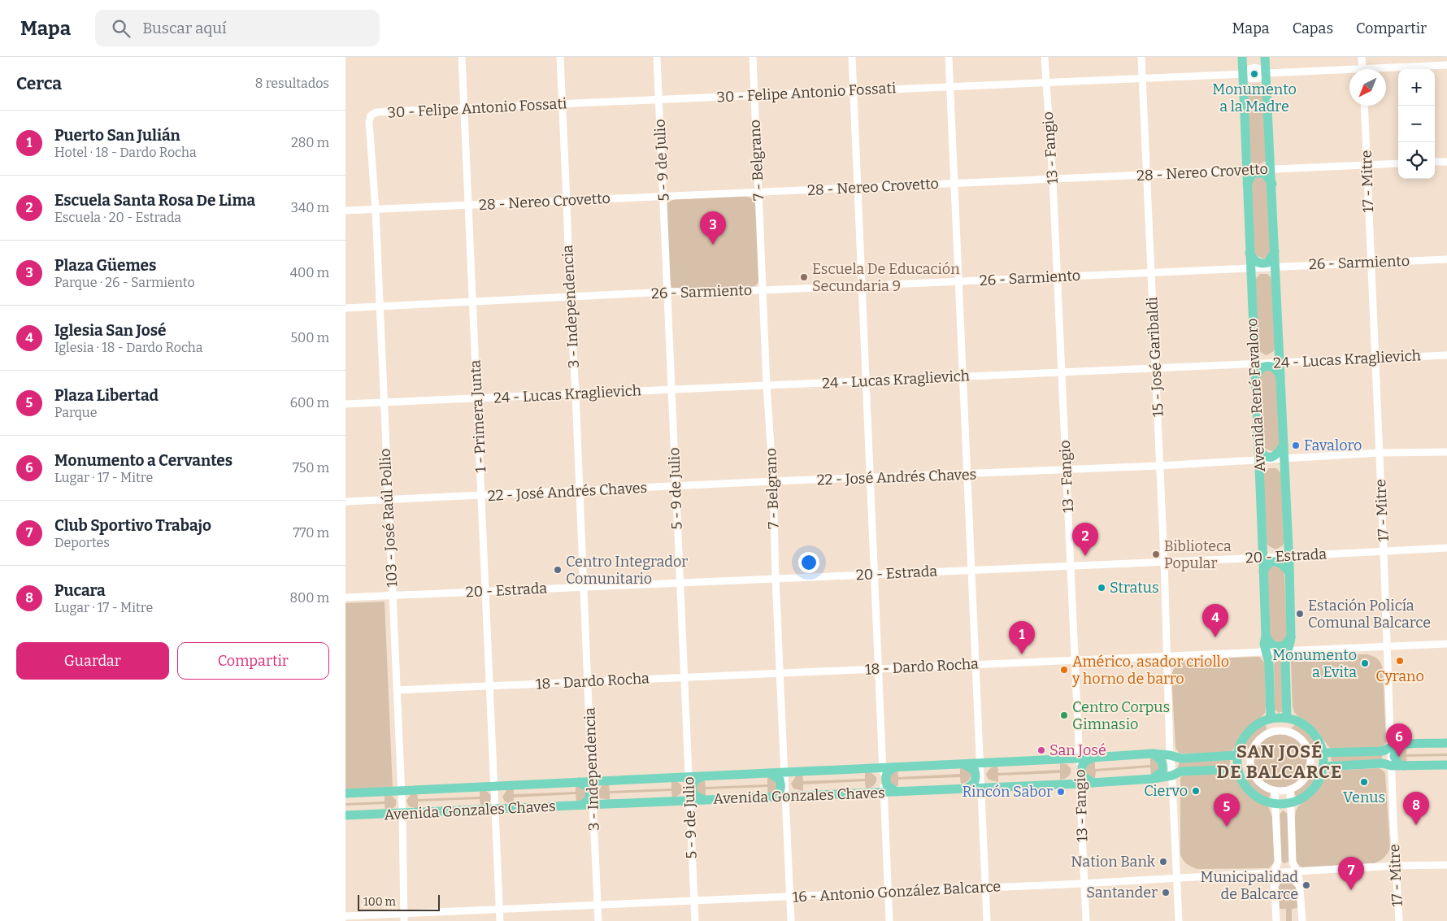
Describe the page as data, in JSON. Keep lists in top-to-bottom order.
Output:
{
  "streets": {
    "main road": ["Avenida René Favaloro", "Avenida Gonzales Chaves"],
    "street": [
      "30 - Felipe Antonio Fossati",
      "13 - Fangio",
      "5 - 9 de Julio",
      "7 - Belgrano",
      "28 - Nereo Crovetto",
      "17 - Mitre",
      "26 - Sarmiento",
      "3 - Independencia",
      "15 - José Garibaldi",
      "24 - Lucas Kraglievich",
      "1 - Primera Junta",
      "22 - José Andrés Chaves",
      "103 - José Raúl Pollio",
      "20 - Estrada",
      "18 - Dardo Rocha",
      "16 - Antonio González Balcarce"
    ]
  },
  "crossings": [
    ["30 - Felipe Antonio Fossati", "13 - Fangio"],
    ["30 - Felipe Antonio Fossati", "5 - 9 de Julio"],
    ["30 - Felipe Antonio Fossati", "7 - Belgrano"],
    ["30 - Felipe Antonio Fossati", "3 - Independencia"],
    ["30 - Felipe Antonio Fossati", "15 - José Garibaldi"],
    ["30 - Felipe Antonio Fossati", "Avenida René Favaloro"],
    ["30 - Felipe Antonio Fossati", "1 - Primera Junta"],
    ["30 - Felipe Antonio Fossati", "103 - José Raúl Pollio"],
    ["13 - Fangio", "28 - Nereo Crovetto"],
    ["13 - Fangio", "26 - Sarmiento"],
    ["13 - Fangio", "24 - Lucas Kraglievich"],
    ["13 - Fangio", "22 - José Andrés Chaves"],
    ["13 - Fangio", "20 - Estrada"],
    ["13 - Fangio", "18 - Dardo Rocha"],
    ["13 - Fangio", "Avenida Gonzales Chaves"],
    ["13 - Fangio", "16 - Antonio González Balcarce"],
    ["5 - 9 de Julio", "28 - Nereo Crovetto"],
    ["5 - 9 de Julio", "26 - Sarmiento"],
    ["5 - 9 de Julio", "24 - Lucas Kraglievich"],
    ["5 - 9 de Julio", "22 - José Andrés Chaves"],
    ["5 - 9 de Julio", "20 - Estrada"],
    ["5 - 9 de Julio", "18 - Dardo Rocha"],
    ["5 - 9 de Julio", "Avenida Gonzales Chaves"],
    ["5 - 9 de Julio", "16 - Antonio González Balcarce"],
    ["7 - Belgrano", "28 - Nereo Crovetto"],
    ["7 - Belgrano", "26 - Sarmiento"],
    ["7 - Belgrano", "24 - Lucas Kraglievich"],
    ["7 - Belgrano", "22 - José Andrés Chaves"],
    ["7 - Belgrano", "20 - Estrada"],
    ["7 - Belgrano", "18 - Dardo Rocha"],
    ["7 - Belgrano", "Avenida Gonzales Chaves"],
    ["7 - Belgrano", "16 - Antonio González Balcarce"],
    ["28 - Nereo Crovetto", "17 - Mitre"],
    ["28 - Nereo Crovetto", "3 - Independencia"],
    ["28 - Nereo Crovetto", "15 - José Garibaldi"],
    ["28 - Nereo Crovetto", "Avenida René Favaloro"],
    ["28 - Nereo Crovetto", "1 - Primera Junta"],
    ["28 - Nereo Crovetto", "103 - José Raúl Pollio"],
    ["17 - Mitre", "26 - Sarmiento"],
    ["17 - Mitre", "24 - Lucas Kraglievich"],
    ["17 - Mitre", "22 - José Andrés Chaves"],
    ["17 - Mitre", "20 - Estrada"],
    ["17 - Mitre", "18 - Dardo Rocha"],
    ["17 - Mitre", "16 - Antonio González Balcarce"],
    ["26 - Sarmiento", "3 - Independencia"],
    ["26 - Sarmiento", "15 - José Garibaldi"],
    ["26 - Sarmiento", "Avenida René Favaloro"],
    ["26 - Sarmiento", "1 - Primera Junta"],
    ["26 - Sarmiento", "103 - José Raúl Pollio"],
    ["3 - Independencia", "24 - Lucas Kraglievich"],
    ["3 - Independencia", "22 - José Andrés Chaves"],
    ["3 - Independencia", "20 - Estrada"],
    ["3 - Independencia", "18 - Dardo Rocha"],
    ["3 - Independencia", "Avenida Gonzales Chaves"],
    ["3 - Independencia", "16 - Antonio González Balcarce"],
    ["15 - José Garibaldi", "24 - Lucas Kraglievich"],
    ["15 - José Garibaldi", "22 - José Andrés Chaves"],
    ["15 - José Garibaldi", "20 - Estrada"],
    ["15 - José Garibaldi", "18 - Dardo Rocha"],
    ["15 - José Garibaldi", "Avenida Gonzales Chaves"],
    ["15 - José Garibaldi", "16 - Antonio González Balcarce"],
    ["24 - Lucas Kraglievich", "Avenida René Favaloro"],
    ["24 - Lucas Kraglievich", "1 - Primera Junta"],
    ["24 - Lucas Kraglievich", "103 - José Raúl Pollio"],
    ["Avenida René Favaloro", "22 - José Andrés Chaves"],
    ["Avenida René Favaloro", "20 - Estrada"],
    ["Avenida René Favaloro", "18 - Dardo Rocha"],
    ["Avenida René Favaloro", "Avenida Gonzales Chaves"],
    ["1 - Primera Junta", "22 - José Andrés Chaves"],
    ["1 - Primera Junta", "20 - Estrada"],
    ["1 - Primera Junta", "18 - Dardo Rocha"],
    ["1 - Primera Junta", "Avenida Gonzales Chaves"],
    ["1 - Primera Junta", "16 - Antonio González Balcarce"],
    ["22 - José Andrés Chaves", "103 - José Raúl Pollio"],
    ["103 - José Raúl Pollio", "20 - Estrada"],
    ["103 - José Raúl Pollio", "18 - Dardo Rocha"],
    ["103 - José Raúl Pollio", "Avenida Gonzales Chaves"],
    ["103 - José Raúl Pollio", "16 - Antonio González Balcarce"]
  ],
  "districts": ["SAN JOSÉ DE BALCARCE"],
  "places": [
    "Monumento a la Madre",
    "Escuela De Educación Secundaria 9",
    "Favaloro",
    "Biblioteca Popular",
    "Centro Integrador Comunitario",
    "Stratus",
    "Estación Policía Comunal Balcarce",
    "Cyrano",
    "Monumento a Evita",
    "Américo, asador criollo y horno de barro",
    "Centro Corpus Gimnasio",
    "San José",
    "Venus",
    "Ciervo",
    "Rincón Sabor",
    "Nation Bank",
    "Municipalidad de Balcarce",
    "Santander"
  ],
  "scale_bar": "100 m",
  "north": "bottom left",
  "page": {
    "header": "Mapa",
    "search": "Buscar aquí",
    "nav": ["Mapa", "Capas", "Compartir"],
    "heading": ["Cerca", "8 resultados"],
    "map_buttons": ["+", "−"],
    "list": [
      {
        "mark": "1",
        "name": "Puerto San Julián",
        "note": "Hotel · 18 - Dardo Rocha",
        "value": "280 m"
      },
      {
        "mark": "2",
        "name": "Escuela Santa Rosa De Lima",
        "note": "Escuela · 20 - Estrada",
        "value": "340 m"
      },
      {
        "mark": "3",
        "name": "Plaza Güemes",
        "note": "Parque · 26 - Sarmiento",
        "value": "400 m"
      },
      {
        "mark": "4",
        "name": "Iglesia San José",
        "note": "Iglesia · 18 - Dardo Rocha",
        "value": "500 m"
      },
      {
        "mark": "5",
        "name": "Plaza Libertad",
        "note": "Parque",
        "value": "600 m"
      },
      {
        "mark": "6",
        "name": "Monumento a Cervantes",
        "note": "Lugar · 17 - Mitre",
        "value": "750 m"
      },
      {
        "mark": "7",
        "name": "Club Sportivo Trabajo",
        "note": "Deportes",
        "value": "770 m"
      },
      {
        "mark": "8",
        "name": "Pucara",
        "note": "Lugar · 17 - Mitre",
        "value": "800 m"
      }
    ],
    "pins": [
      "3",
      "2",
      "4",
      "1",
      "6",
      "8",
      "5",
      "7"
    ],
    "buttons": ["Guardar", "Compartir"],
    "scale": "100 m"
  }
}
